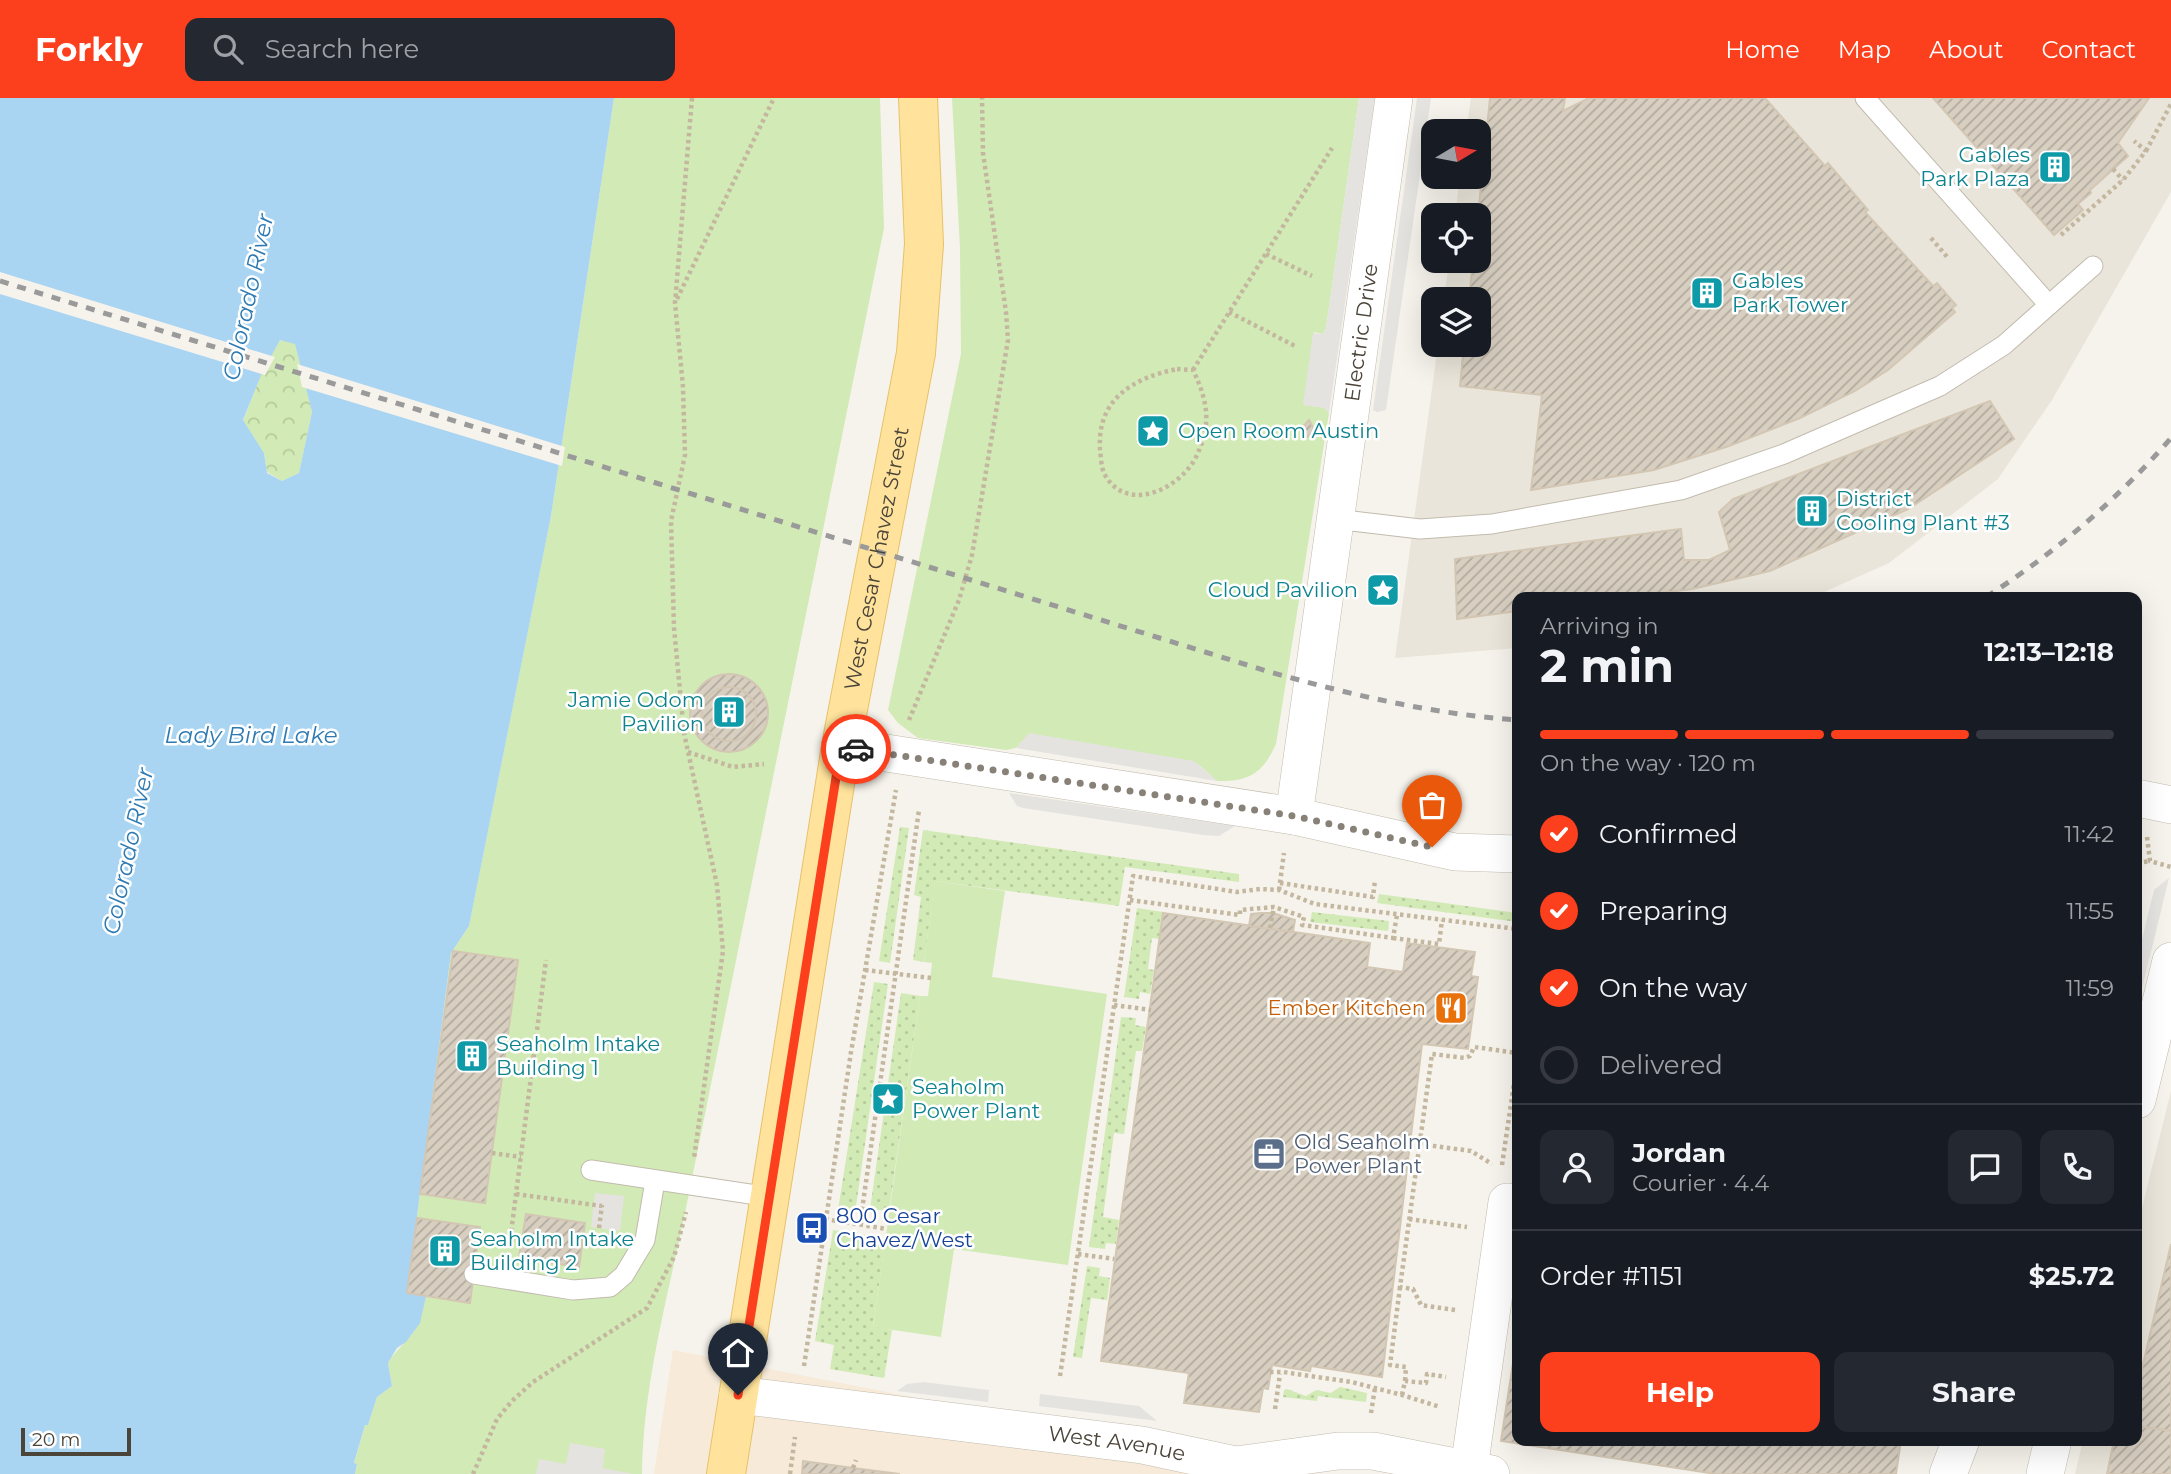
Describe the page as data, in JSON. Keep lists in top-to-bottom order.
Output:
{
  "streets": {
    "main road": ["West Cesar Chavez Street"],
    "street": ["Electric Drive", "West Avenue"]
  },
  "crossings": [
    ["West Cesar Chavez Street", "West Avenue"]
  ],
  "water": ["Colorado River", "Lady Bird Lake"],
  "places": {
    "building": [
      "Gables Park Plaza",
      "Gables Park Tower",
      "District Cooling Plant #3",
      "Jamie Odom Pavilion",
      "Seaholm Intake Building 1",
      "Seaholm Intake Building 2"
    ],
    "place": ["Open Room Austin", "Cloud Pavilion", "Seaholm Power Plant"],
    "restaurant": ["Ember Kitchen"],
    "office": ["Old Seaholm Power Plant"],
    "bus stop": ["800 Cesar Chavez/West"]
  },
  "scale_bar": "20 m",
  "north": "right",
  "page": {
    "header": "Forkly",
    "search": "Search here",
    "nav": [
      "Home",
      "Map",
      "About",
      "Contact"
    ],
    "heading": ["2 min", "Arriving in", "12:13–12:18"],
    "panel": [
      "Jordan",
      "Courier · 4.4",
      "Order #1151",
      "$25.72"
    ],
    "bar": "On the way · 120 m",
    "list": [
      ["Confirmed", "11:42"],
      ["Preparing", "11:55"],
      ["On the way", "11:59"],
      "Delivered"
    ],
    "buttons": ["Help", "Share"],
    "scale": "20 m"
  }
}
